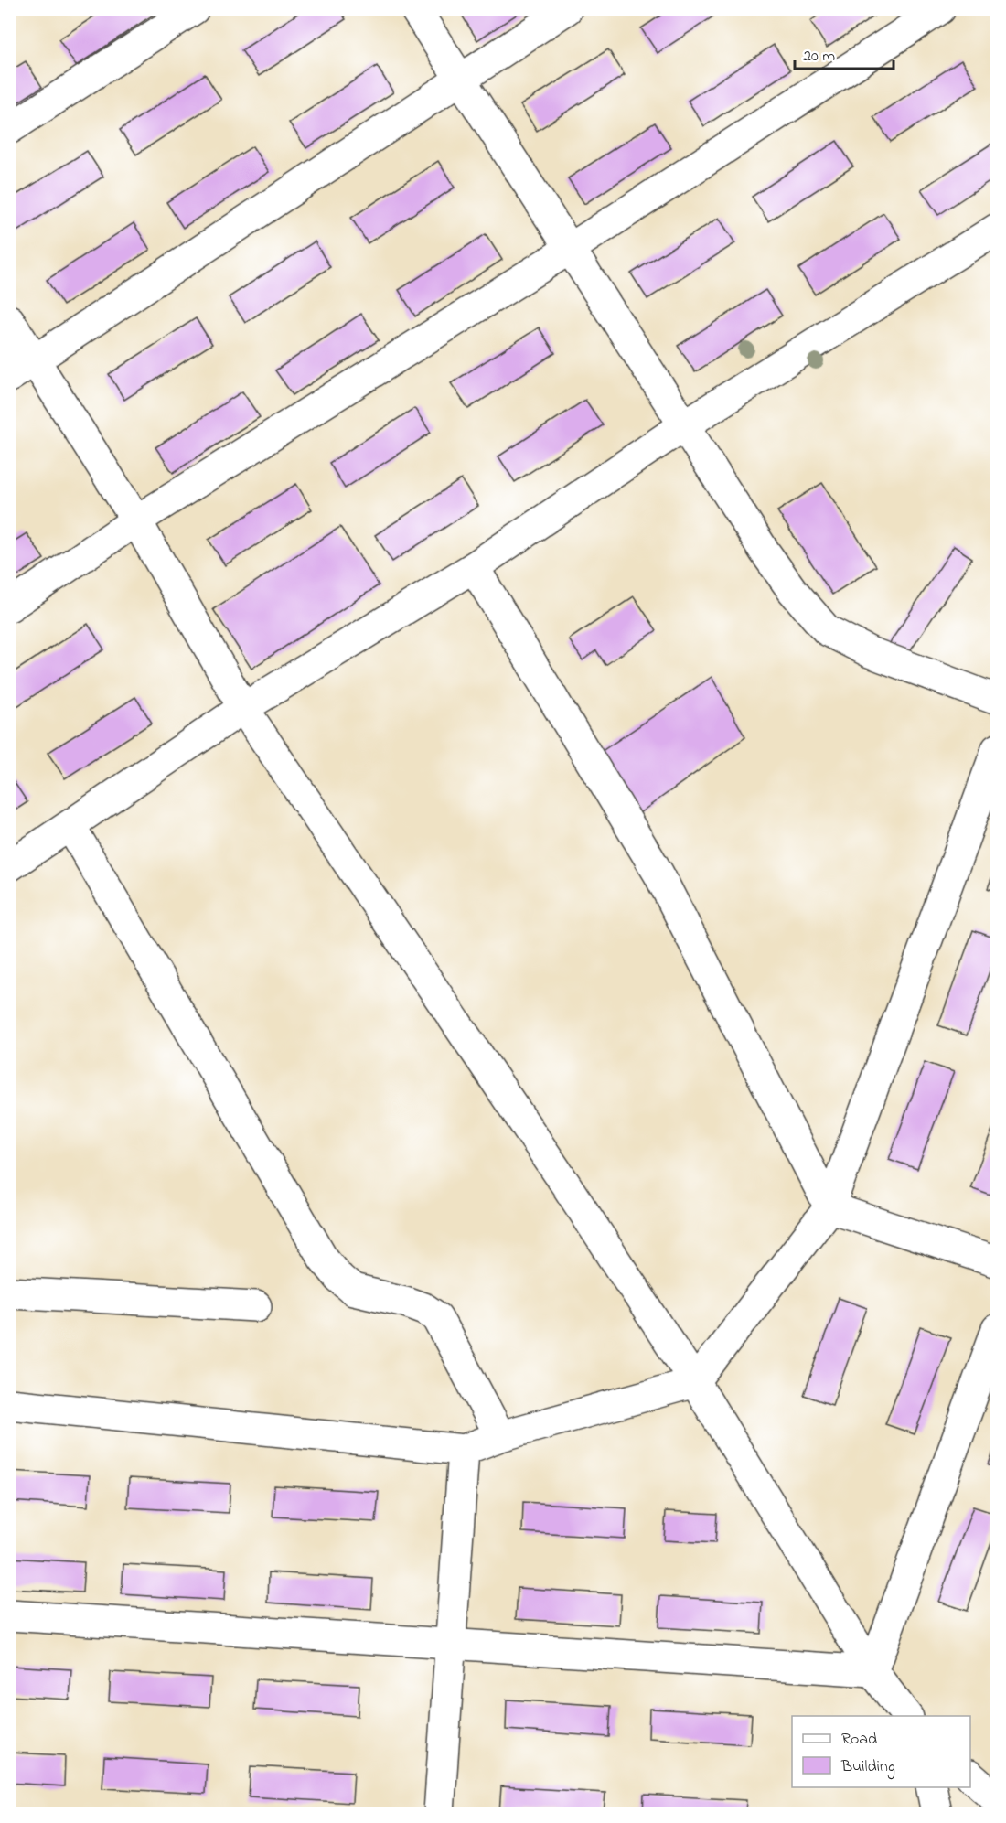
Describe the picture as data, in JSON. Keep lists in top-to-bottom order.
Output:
{
  "legend": ["Road", "Building"],
  "scale_bar": "20 m"
}
